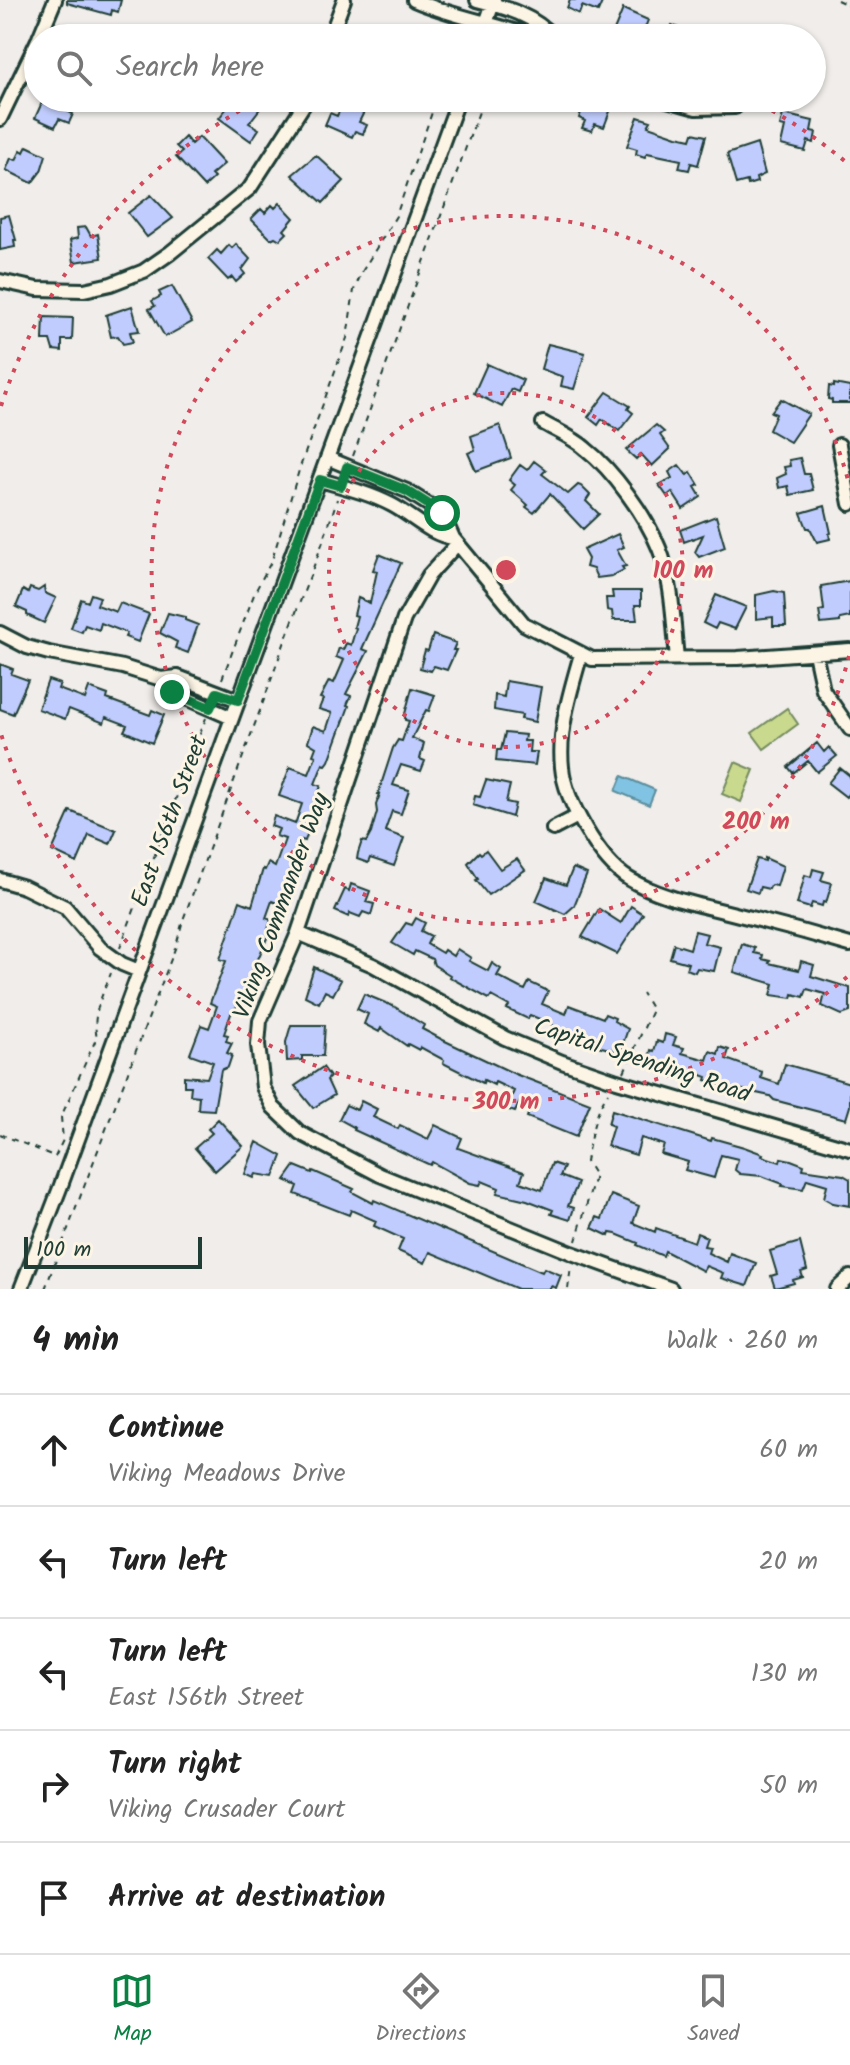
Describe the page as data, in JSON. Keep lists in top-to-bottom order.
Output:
{
  "streets": {
    "street": ["East 156th Street", "Viking Commander Way", "Capital Spending Road"]
  },
  "crossings": [
    ["Viking Commander Way", "Capital Spending Road"]
  ],
  "scale_bar": "100 m",
  "page": {
    "search": "Search here",
    "scale": "100 m",
    "heading": ["4 min", "Walk · 260 m"],
    "list": [
      ["Continue", "Viking Meadows Drive", "60 m"],
      ["Turn left", "20 m"],
      ["Turn left", "East 156th Street", "130 m"],
      ["Turn right", "Viking Crusader Court", "50 m"],
      "Arrive at destination"
    ],
    "nav": ["Map", "Directions", "Saved"]
  },
  "rings": ["100 m", "200 m", "300 m"]
}
